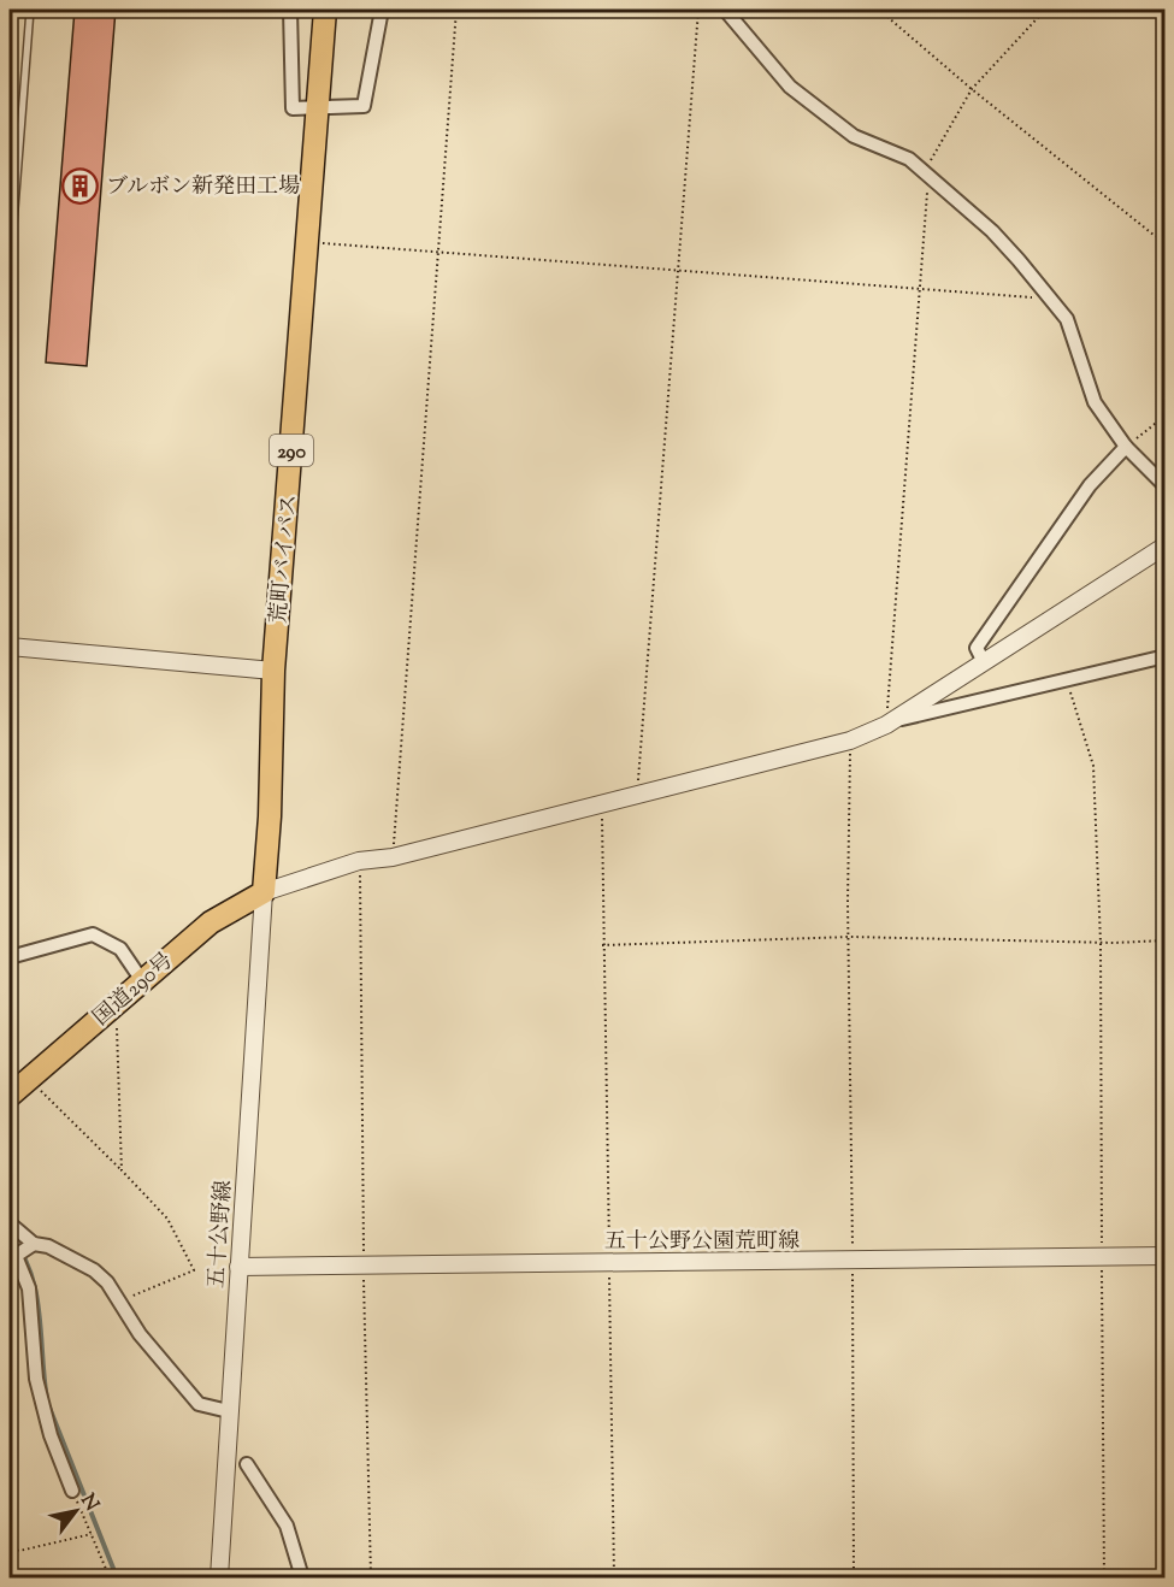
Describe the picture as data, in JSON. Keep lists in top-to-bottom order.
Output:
{
  "streets": {
    "highway": ["290", "荒町バイパス", "国道290号"],
    "street": ["五十公野線", "五十公野公園荒町線"]
  },
  "crossings": [
    ["荒町バイパス", "国道290号"],
    ["荒町バイパス", "五十公野線"],
    ["国道290号", "五十公野線"],
    ["五十公野線", "五十公野公園荒町線"]
  ],
  "places": {
    "building": ["ブルボン新発田工場"]
  },
  "north": "top right"
}
